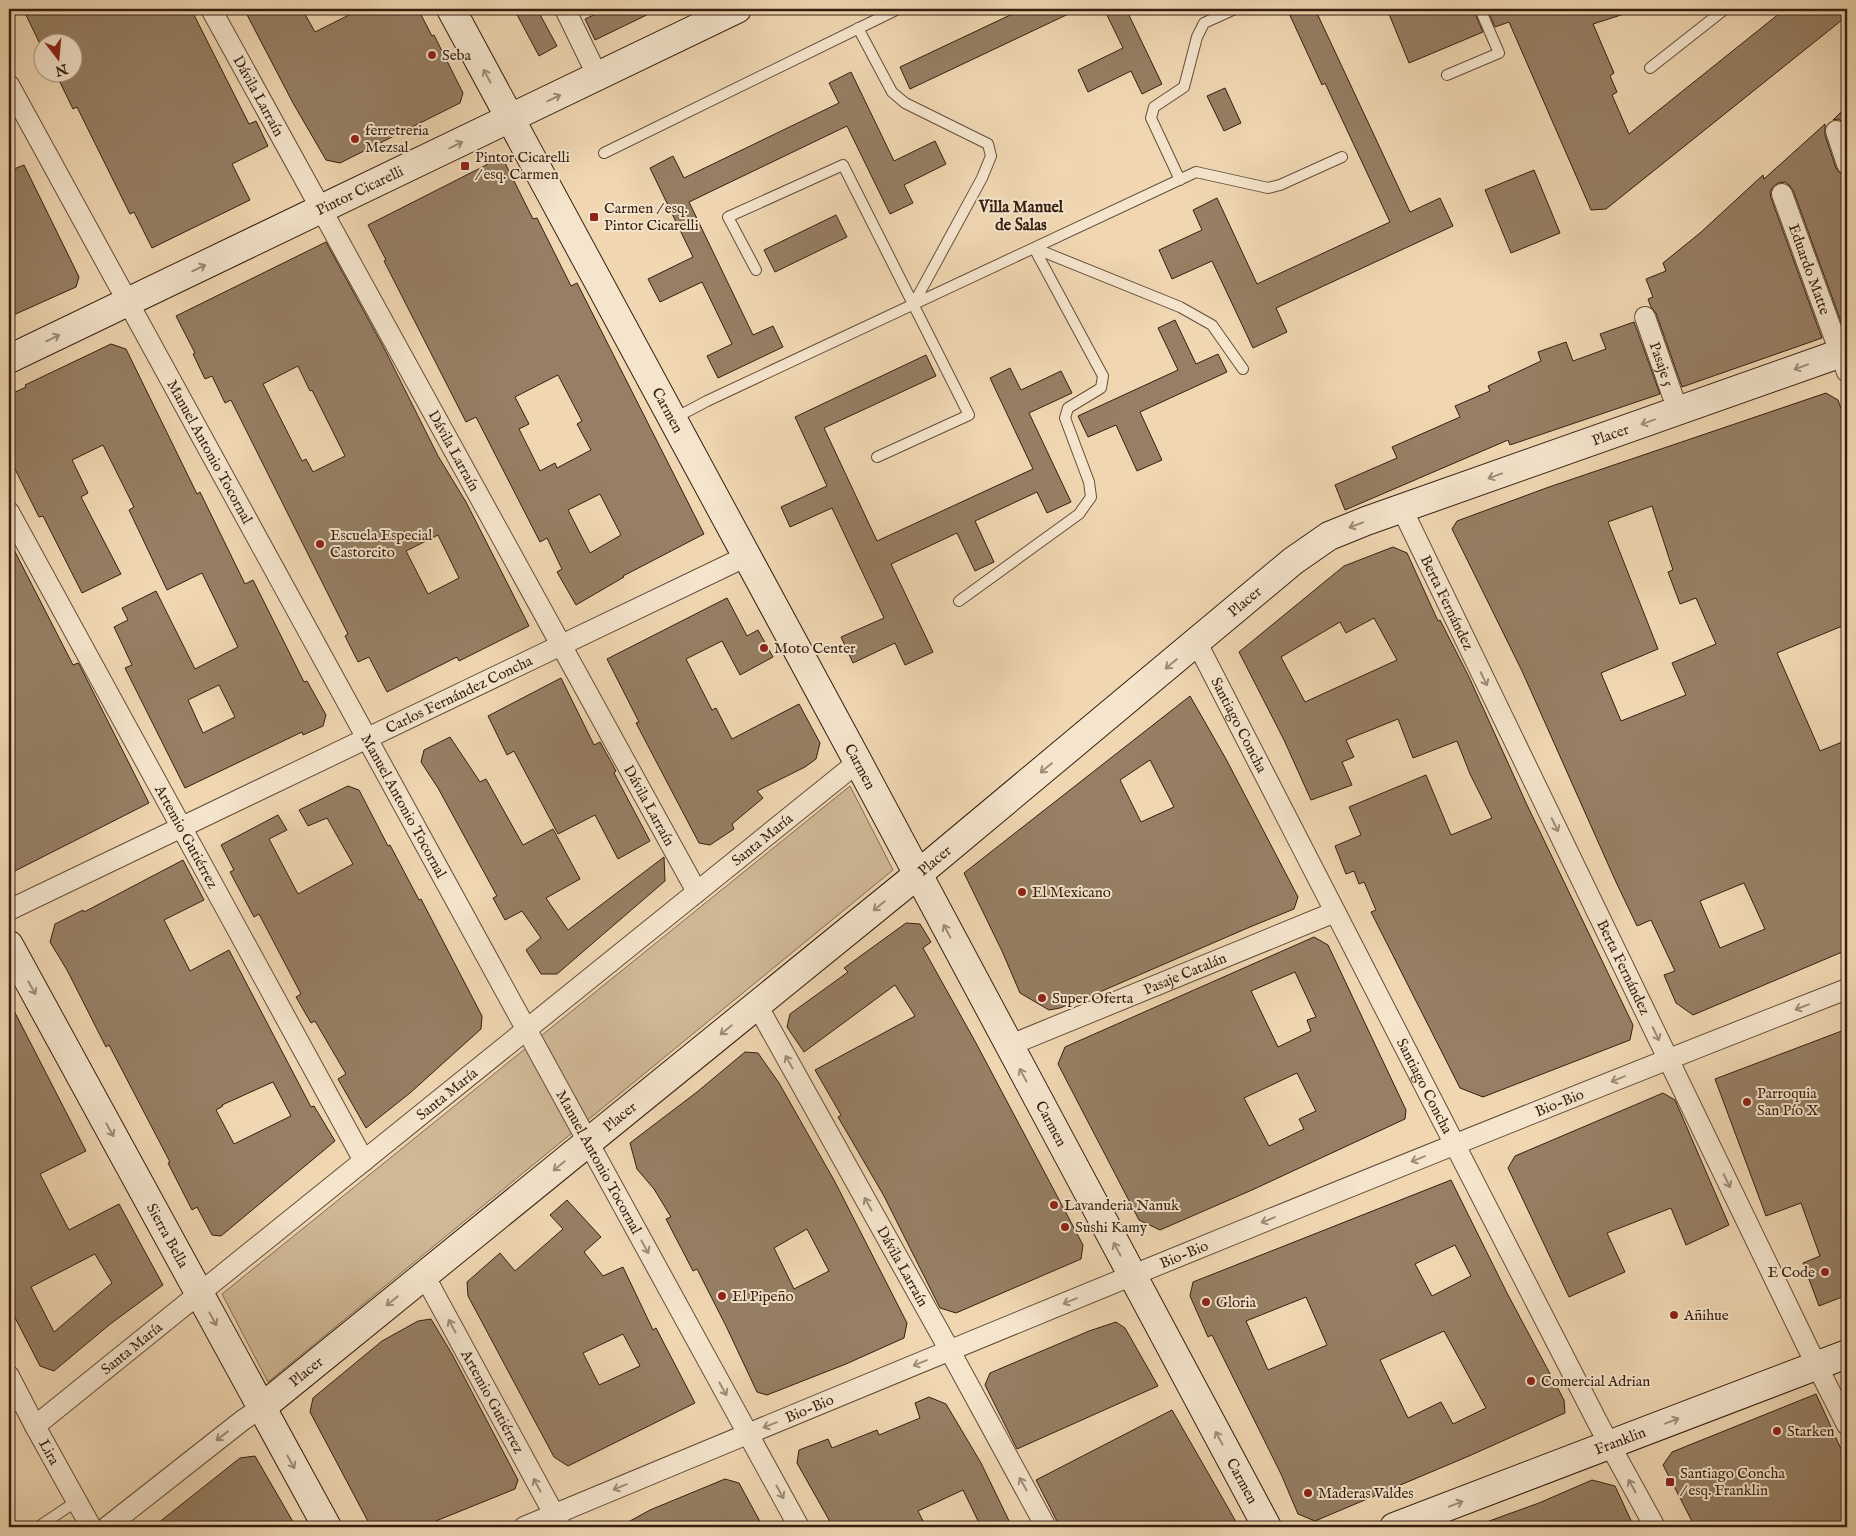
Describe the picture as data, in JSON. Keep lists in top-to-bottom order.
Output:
{
  "streets": {
    "main road": [
      "Pintor Cicarelli",
      "Carmen",
      "Placer",
      "Sierra Bella",
      "Franklin"
    ],
    "street": [
      "Dávila Larraín",
      "Eduardo Matte",
      "Pasaje 5",
      "Manuel Antonio Tocornal",
      "Berta Fernández",
      "Carlos Fernández Concha",
      "Santiago Concha",
      "Artemio Gutiérrez",
      "Santa María",
      "Pasaje Catalán",
      "Bio-Bio",
      "Lira"
    ]
  },
  "crossings": [
    ["Dávila Larraín", "Pintor Cicarelli"],
    ["Dávila Larraín", "Placer"],
    ["Dávila Larraín", "Carlos Fernández Concha"],
    ["Dávila Larraín", "Santa María"],
    ["Dávila Larraín", "Bio-Bio"],
    ["Pintor Cicarelli", "Carmen"],
    ["Pintor Cicarelli", "Manuel Antonio Tocornal"],
    ["Eduardo Matte", "Placer"],
    ["Pasaje 5", "Placer"],
    ["Carmen", "Placer"],
    ["Carmen", "Carlos Fernández Concha"],
    ["Carmen", "Santa María"],
    ["Carmen", "Pasaje Catalán"],
    ["Carmen", "Bio-Bio"],
    ["Placer", "Manuel Antonio Tocornal"],
    ["Placer", "Berta Fernández"],
    ["Placer", "Santiago Concha"],
    ["Placer", "Artemio Gutiérrez"],
    ["Placer", "Sierra Bella"],
    ["Manuel Antonio Tocornal", "Carlos Fernández Concha"],
    ["Manuel Antonio Tocornal", "Santa María"],
    ["Manuel Antonio Tocornal", "Bio-Bio"],
    ["Berta Fernández", "Bio-Bio"],
    ["Berta Fernández", "Franklin"],
    ["Carlos Fernández Concha", "Artemio Gutiérrez"],
    ["Santiago Concha", "Pasaje Catalán"],
    ["Santiago Concha", "Bio-Bio"],
    ["Santiago Concha", "Franklin"],
    ["Artemio Gutiérrez", "Santa María"],
    ["Artemio Gutiérrez", "Bio-Bio"],
    ["Santa María", "Sierra Bella"],
    ["Santa María", "Lira"]
  ],
  "one_way": [
    "Dávila Larraín",
    "Pintor Cicarelli",
    "Carmen",
    "Placer",
    "Berta Fernández",
    "Bio-Bio",
    "Sierra Bella",
    "Franklin"
  ],
  "districts": ["Villa Manuel de Salas"],
  "places": {
    "other": [
      "Seba",
      "ferretreria Mezsal",
      "Escuela Especial Castorcito",
      "Moto Center",
      "El Mexicano",
      "Super Oferta",
      "Parroquia San Pío X",
      "Lavanderia Nanuk",
      "Sushi Kamy",
      "E Code",
      "El Pipeño",
      "Gloria",
      "Añihue",
      "Comercial Adrian",
      "Starken",
      "Maderas Valdes"
    ],
    "transit": ["Pintor Cicarelli / esq. Carmen", "Carmen / esq. Pintor Cicarelli", "Santiago Concha / esq. Franklin"]
  },
  "north": "bottom"
}
